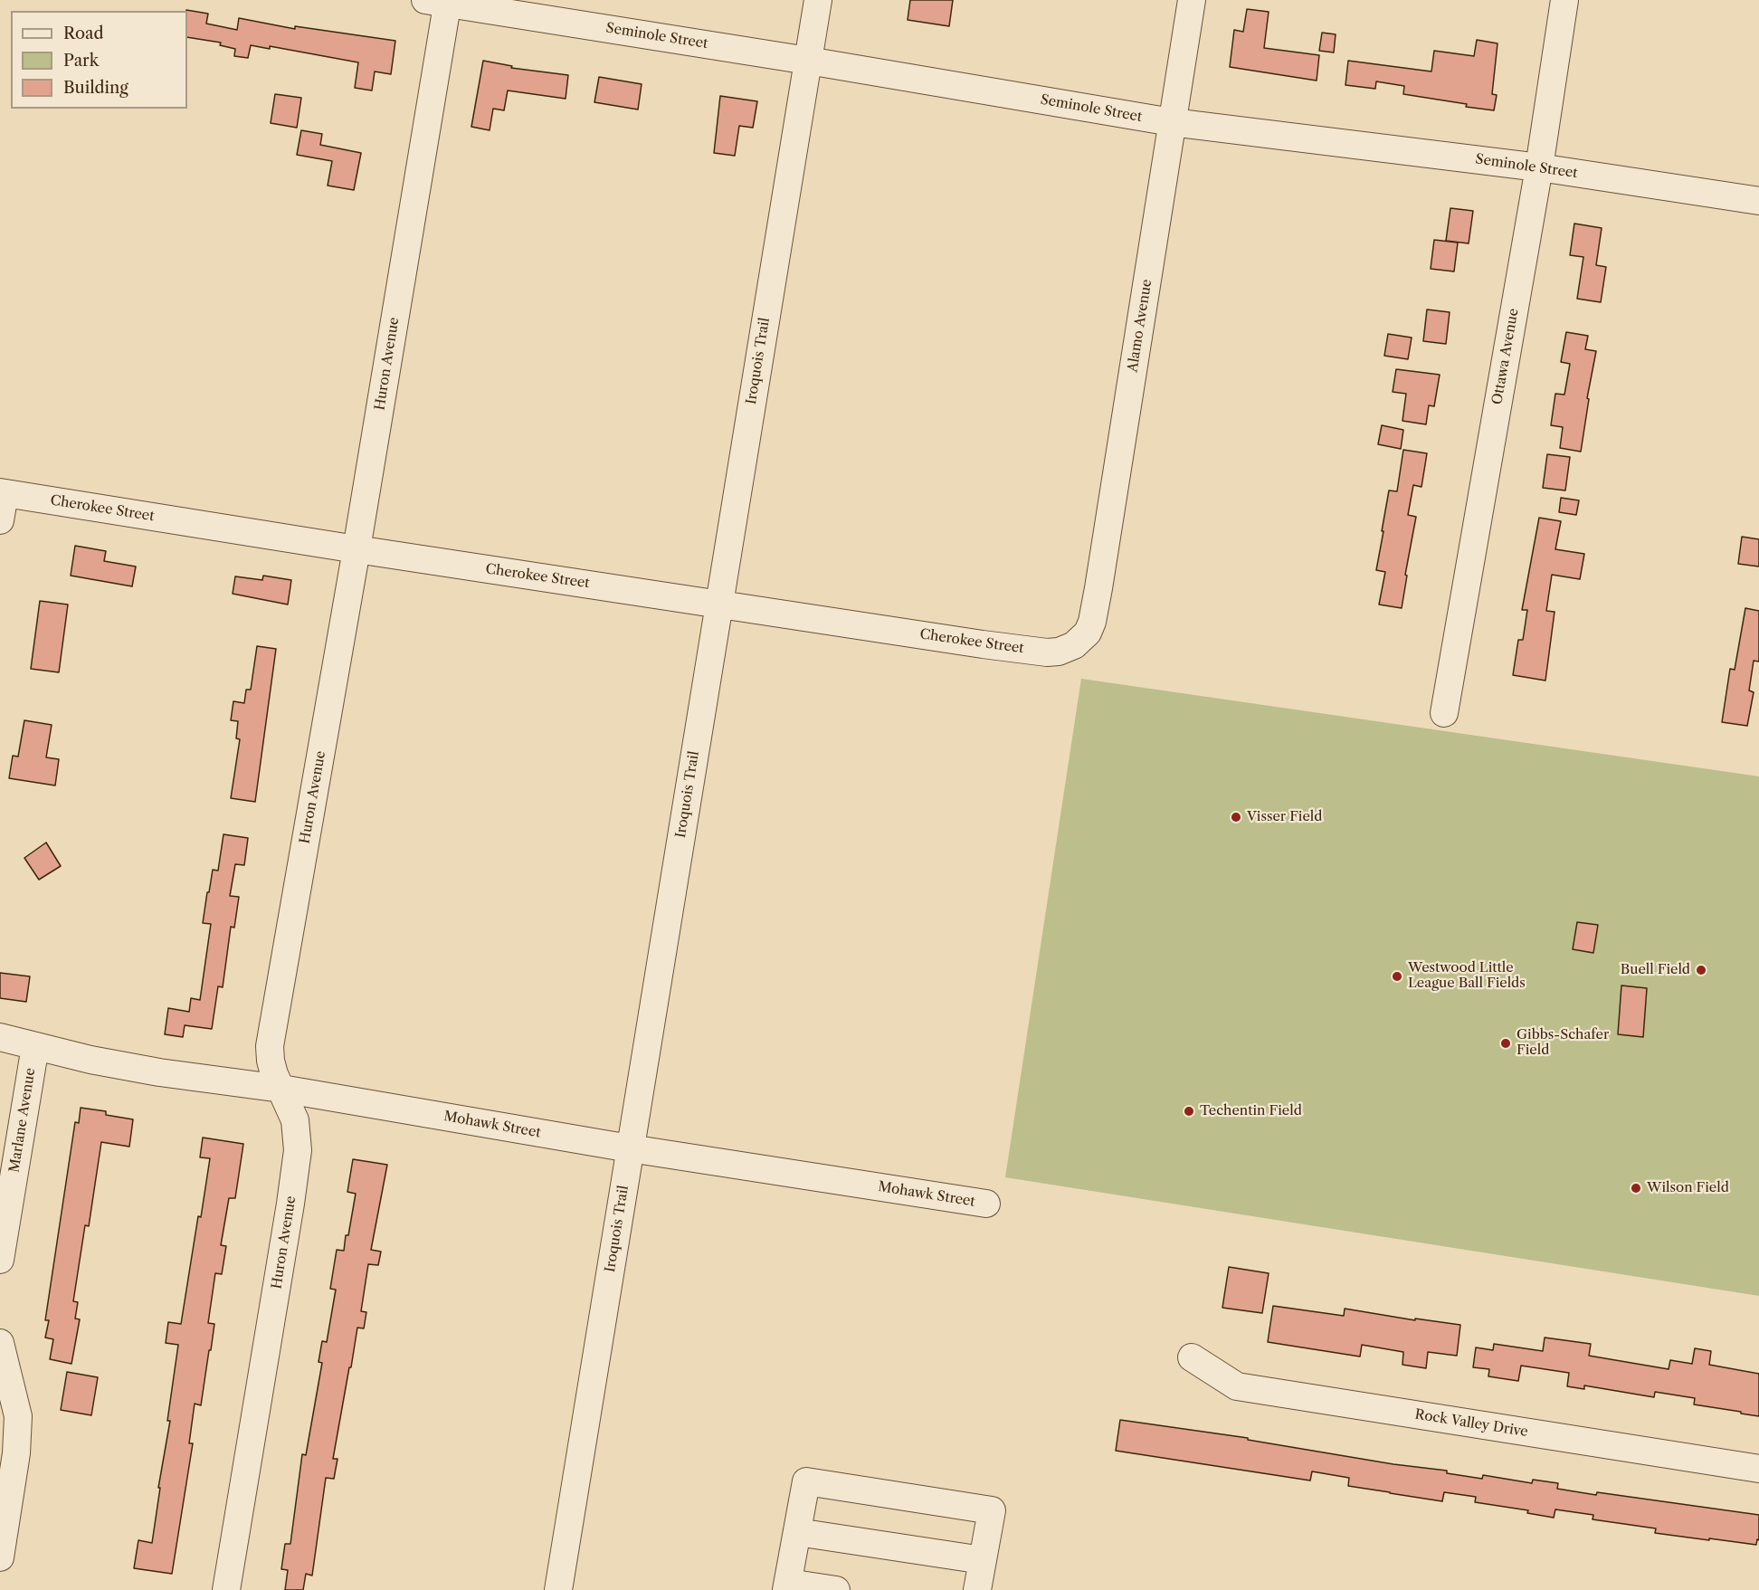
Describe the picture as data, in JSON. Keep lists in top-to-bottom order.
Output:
{
  "streets": {
    "street": [
      "Seminole Street",
      "Alamo Avenue",
      "Ottawa Avenue",
      "Iroquois Trail",
      "Huron Avenue",
      "Cherokee Street",
      "Marlane Avenue",
      "Mohawk Street",
      "Rock Valley Drive"
    ]
  },
  "crossings": [
    ["Seminole Street", "Alamo Avenue"],
    ["Seminole Street", "Ottawa Avenue"],
    ["Seminole Street", "Iroquois Trail"],
    ["Seminole Street", "Huron Avenue"],
    ["Alamo Avenue", "Cherokee Street"],
    ["Iroquois Trail", "Cherokee Street"],
    ["Iroquois Trail", "Mohawk Street"],
    ["Huron Avenue", "Cherokee Street"],
    ["Huron Avenue", "Mohawk Street"],
    ["Marlane Avenue", "Mohawk Street"]
  ],
  "places": [
    "Visser Field",
    "Buell Field",
    "Westwood Little League Ball Fields",
    "Gibbs-Schafer Field",
    "Techentin Field",
    "Wilson Field"
  ],
  "legend": ["Road", "Park", "Building"]
}
